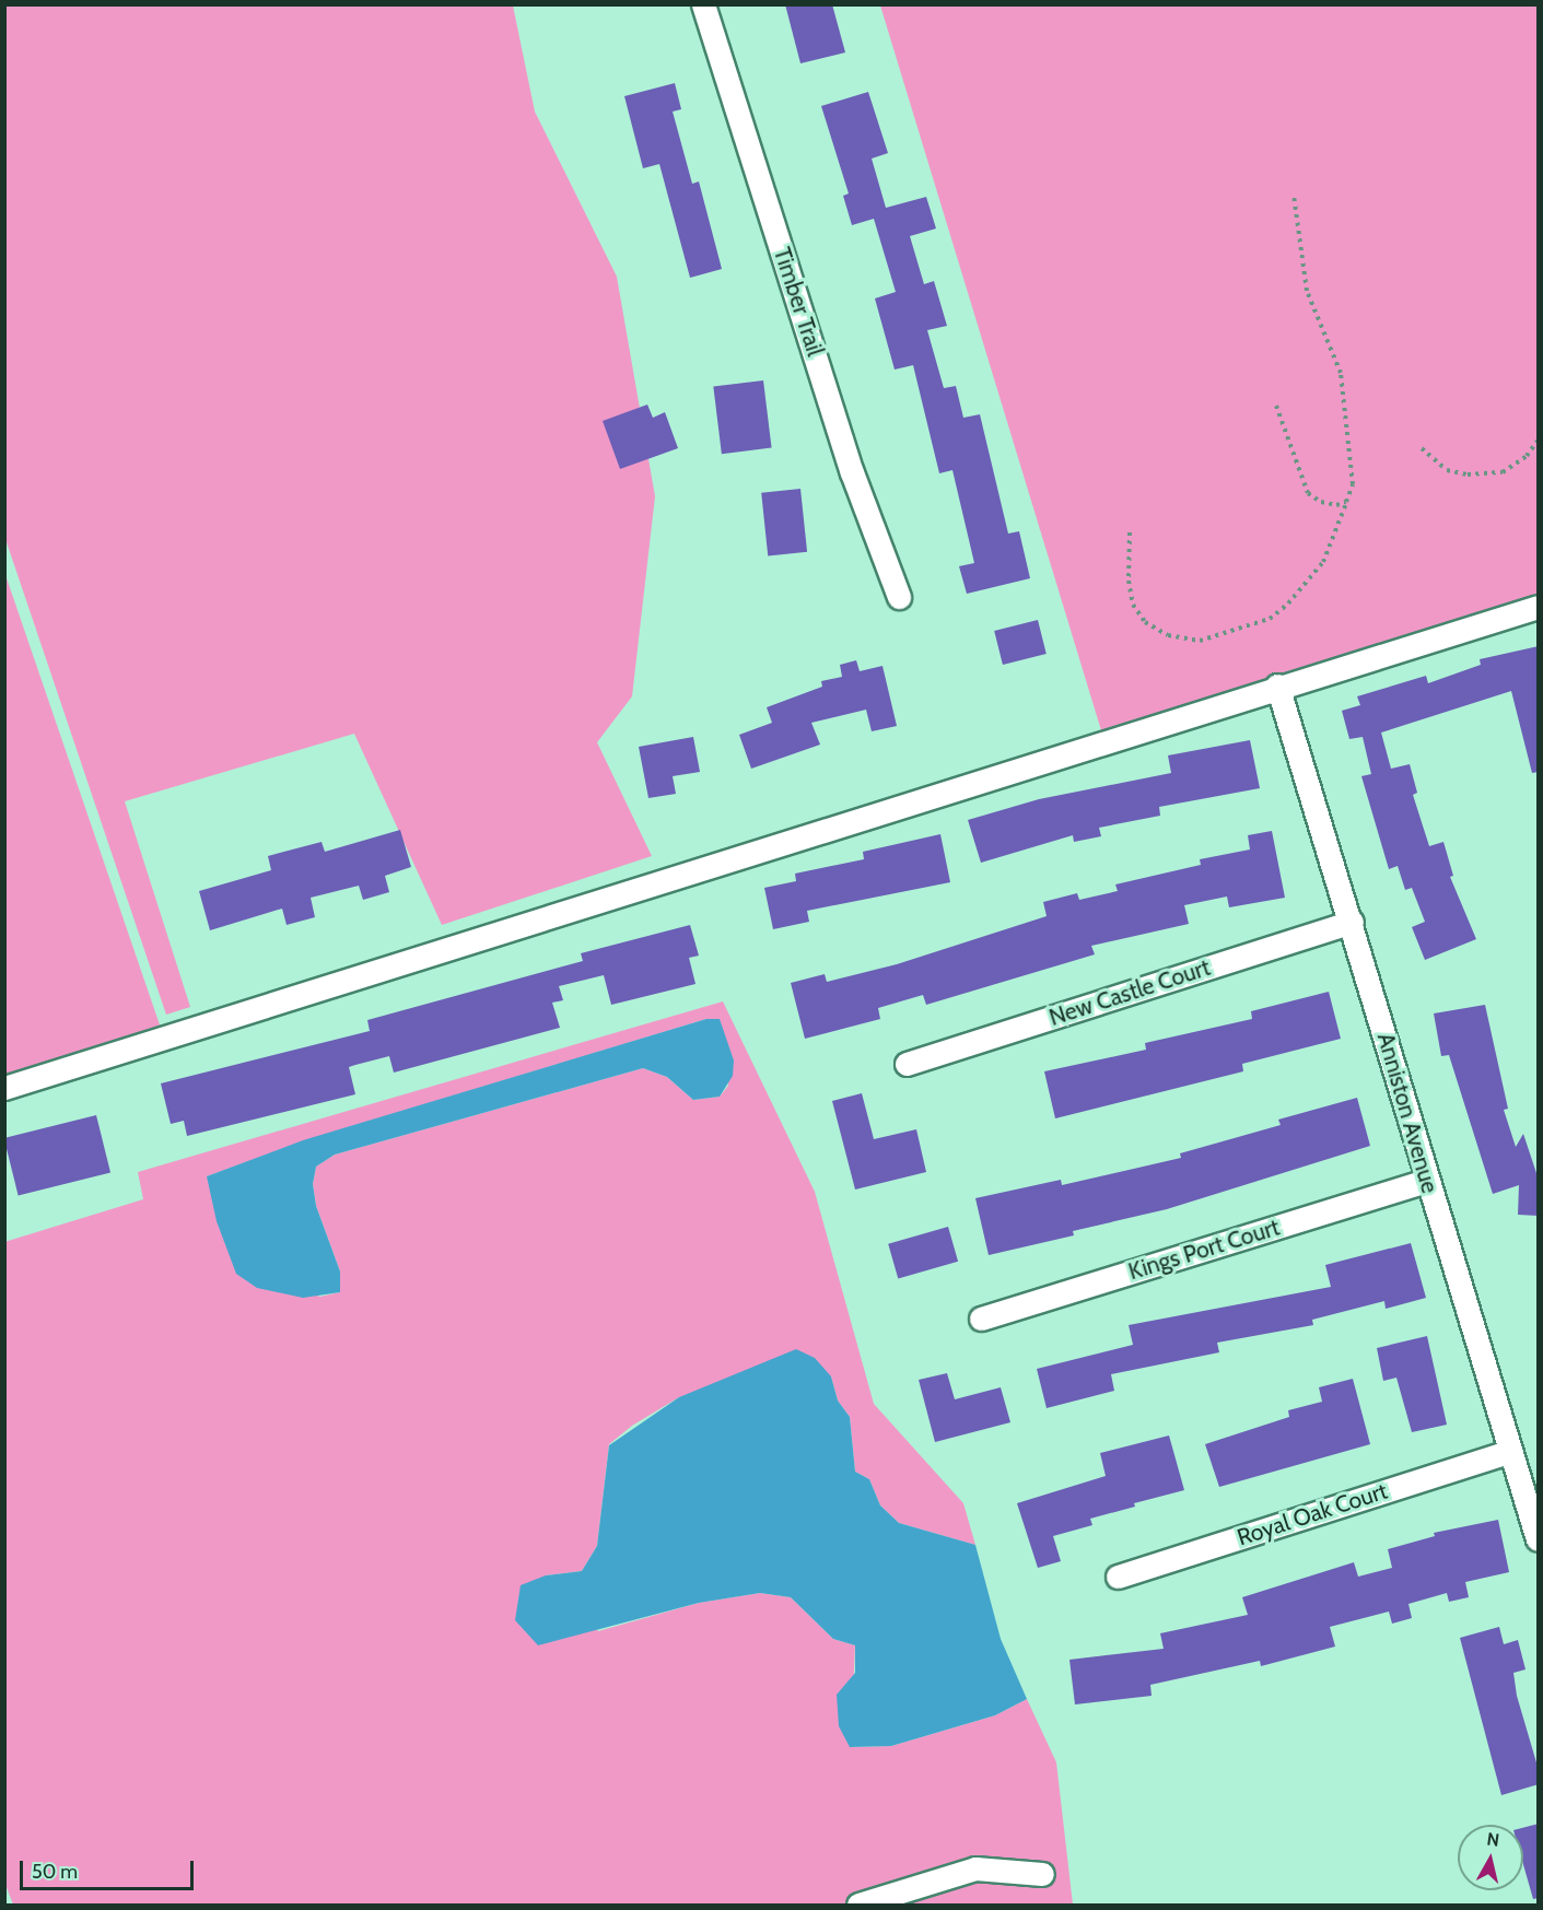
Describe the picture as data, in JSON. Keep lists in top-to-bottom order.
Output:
{
  "streets": {
    "street": [
      "Timber Trail",
      "New Castle Court",
      "Anniston Avenue",
      "Kings Port Court",
      "Royal Oak Court"
    ]
  },
  "crossings": [
    ["New Castle Court", "Anniston Avenue"],
    ["Anniston Avenue", "Kings Port Court"],
    ["Anniston Avenue", "Royal Oak Court"]
  ],
  "scale_bar": "50 m",
  "north": "top"
}
